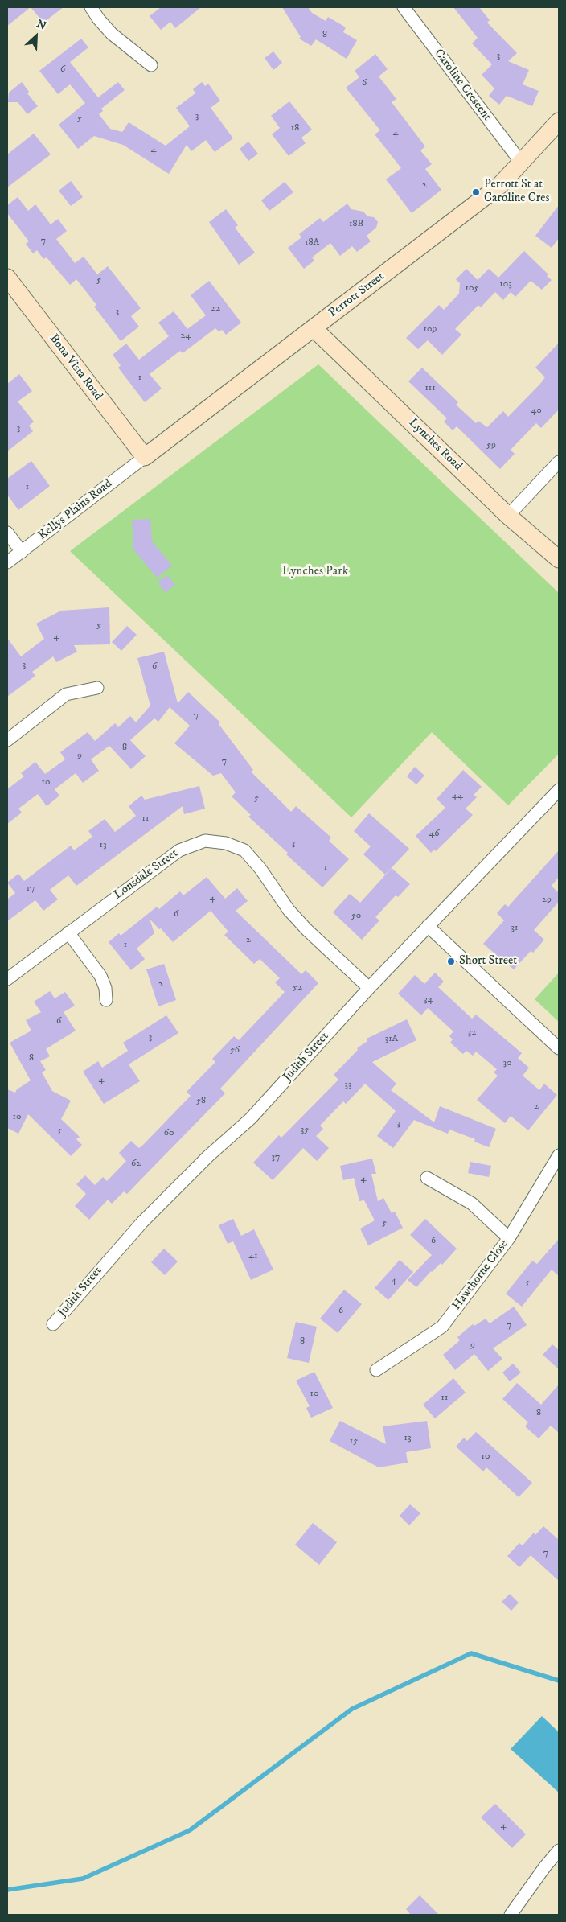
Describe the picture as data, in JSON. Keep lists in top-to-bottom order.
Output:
{
  "streets": {
    "street": [
      "Caroline Crescent",
      "Perrott Street",
      "Bona Vista Road",
      "Lynches Road",
      "Kellys Plains Road",
      "Lonsdale Street",
      "Judith Street",
      "Hawthorne Close"
    ]
  },
  "crossings": [
    ["Caroline Crescent", "Perrott Street"],
    ["Perrott Street", "Bona Vista Road"],
    ["Perrott Street", "Lynches Road"],
    ["Perrott Street", "Kellys Plains Road"],
    ["Bona Vista Road", "Kellys Plains Road"],
    ["Lonsdale Street", "Judith Street"]
  ],
  "parks": ["Lynches Park"],
  "places": ["Perrott St at Caroline Cres", "Short Street"],
  "house_numbers": [
    "8",
    "3",
    "6",
    "6",
    "3",
    "5",
    "18",
    "4",
    "4",
    "2",
    "18B",
    "7",
    "18A",
    "5",
    "103",
    "105",
    "22",
    "3",
    "109",
    "24",
    "1",
    "111",
    "40",
    "3",
    "59",
    "1",
    "5",
    "4",
    "3",
    "6",
    "7",
    "8",
    "9",
    "7",
    "10",
    "44",
    "5",
    "11",
    "46",
    "3",
    "13",
    "1",
    "17",
    "4",
    "29",
    "6",
    "50",
    "31",
    "2",
    "1",
    "2",
    "52",
    "34",
    "6",
    "32",
    "3",
    "31A",
    "56",
    "8",
    "30",
    "4",
    "33",
    "58",
    "2",
    "10",
    "3",
    "35",
    "5",
    "60",
    "37",
    "62",
    "4",
    "5",
    "6",
    "41",
    "4",
    "5",
    "6",
    "7",
    "8",
    "9",
    "10",
    "11",
    "8",
    "13",
    "15",
    "10",
    "7",
    "4"
  ],
  "north": "top right"
}
